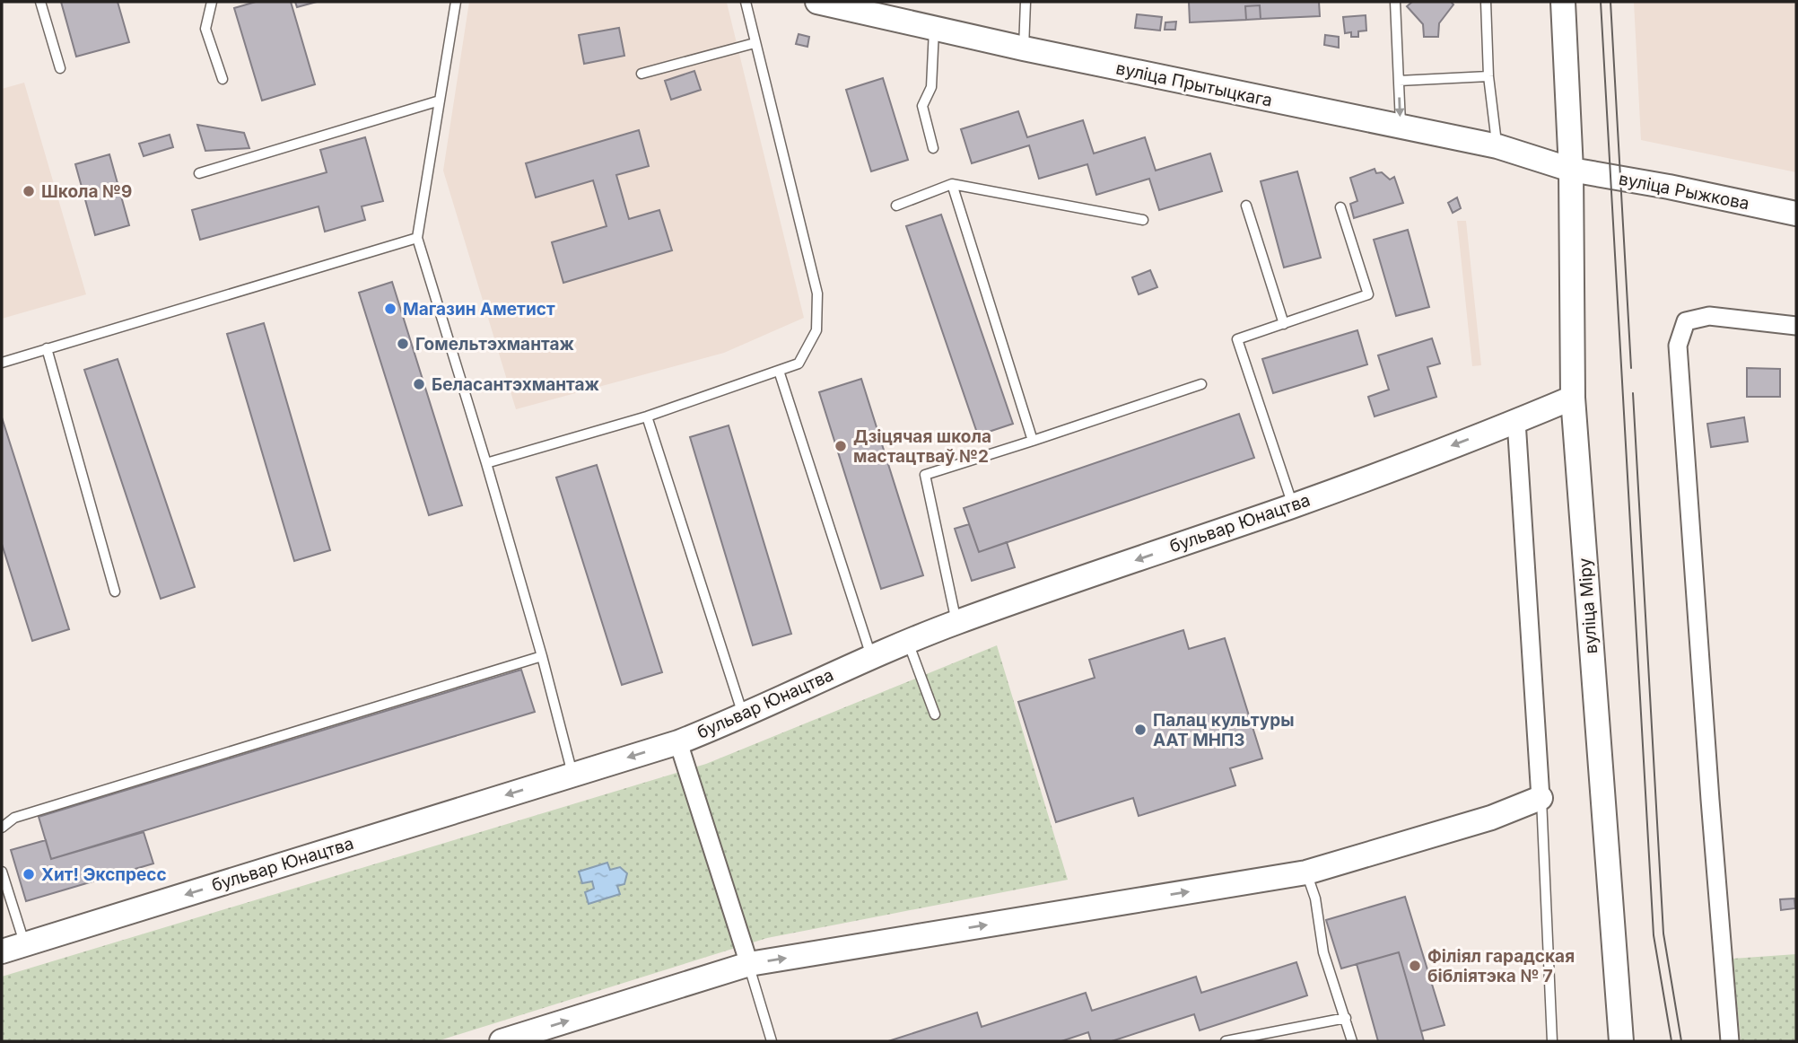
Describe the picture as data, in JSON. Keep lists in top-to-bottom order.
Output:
{
  "streets": {
    "street": [
      "вуліца Прытыцкага",
      "вуліца Рыжкова",
      "бульвар Юнацтва",
      "вуліца Міру"
    ]
  },
  "crossings": [
    ["вуліца Прытыцкага", "вуліца Рыжкова"],
    ["вуліца Прытыцкага", "вуліца Міру"],
    ["вуліца Рыжкова", "вуліца Міру"],
    ["бульвар Юнацтва", "вуліца Міру"]
  ],
  "one_way": ["бульвар Юнацтва"],
  "places": [
    "Школа №9",
    "Магазин Аметист",
    "Гомельтэхмантаж",
    "Беласантэхмантаж",
    "Дзіцячая школа мастацтваў №2",
    "Палац культуры ААТ МНПЗ",
    "Хит! Экспресс",
    "Філіял гарадская бібліятэка № 7"
  ]
}
